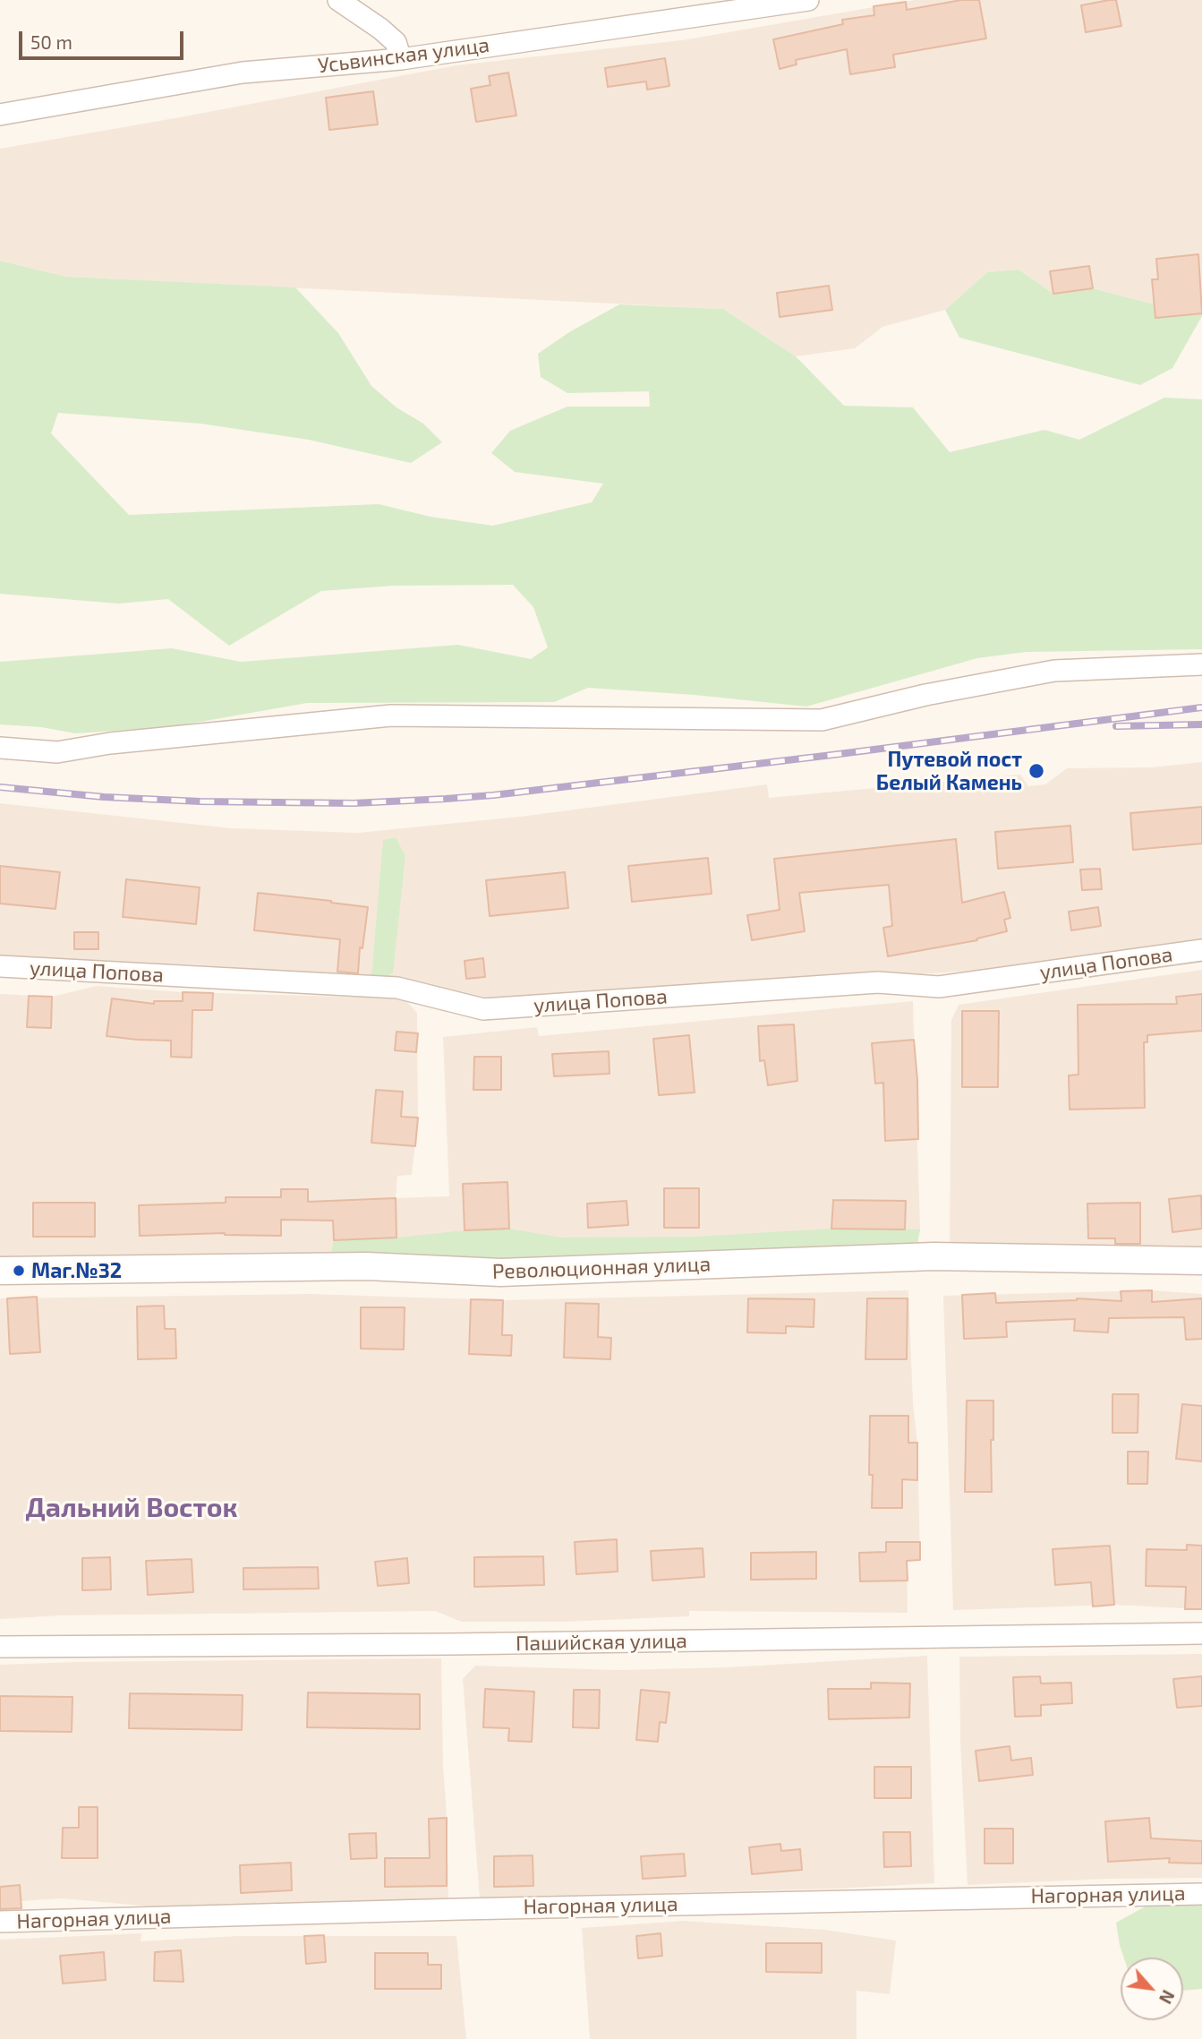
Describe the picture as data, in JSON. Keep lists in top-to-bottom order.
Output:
{
  "streets": {
    "street": [
      "Усьвинская улица",
      "улица Попова",
      "Революционная улица",
      "Пашийская улица",
      "Нагорная улица"
    ]
  },
  "districts": ["Дальний Восток"],
  "places": ["Путевой пост Белый Камень", "Маг.№32"],
  "scale_bar": "50 m",
  "north": "bottom right"
}
